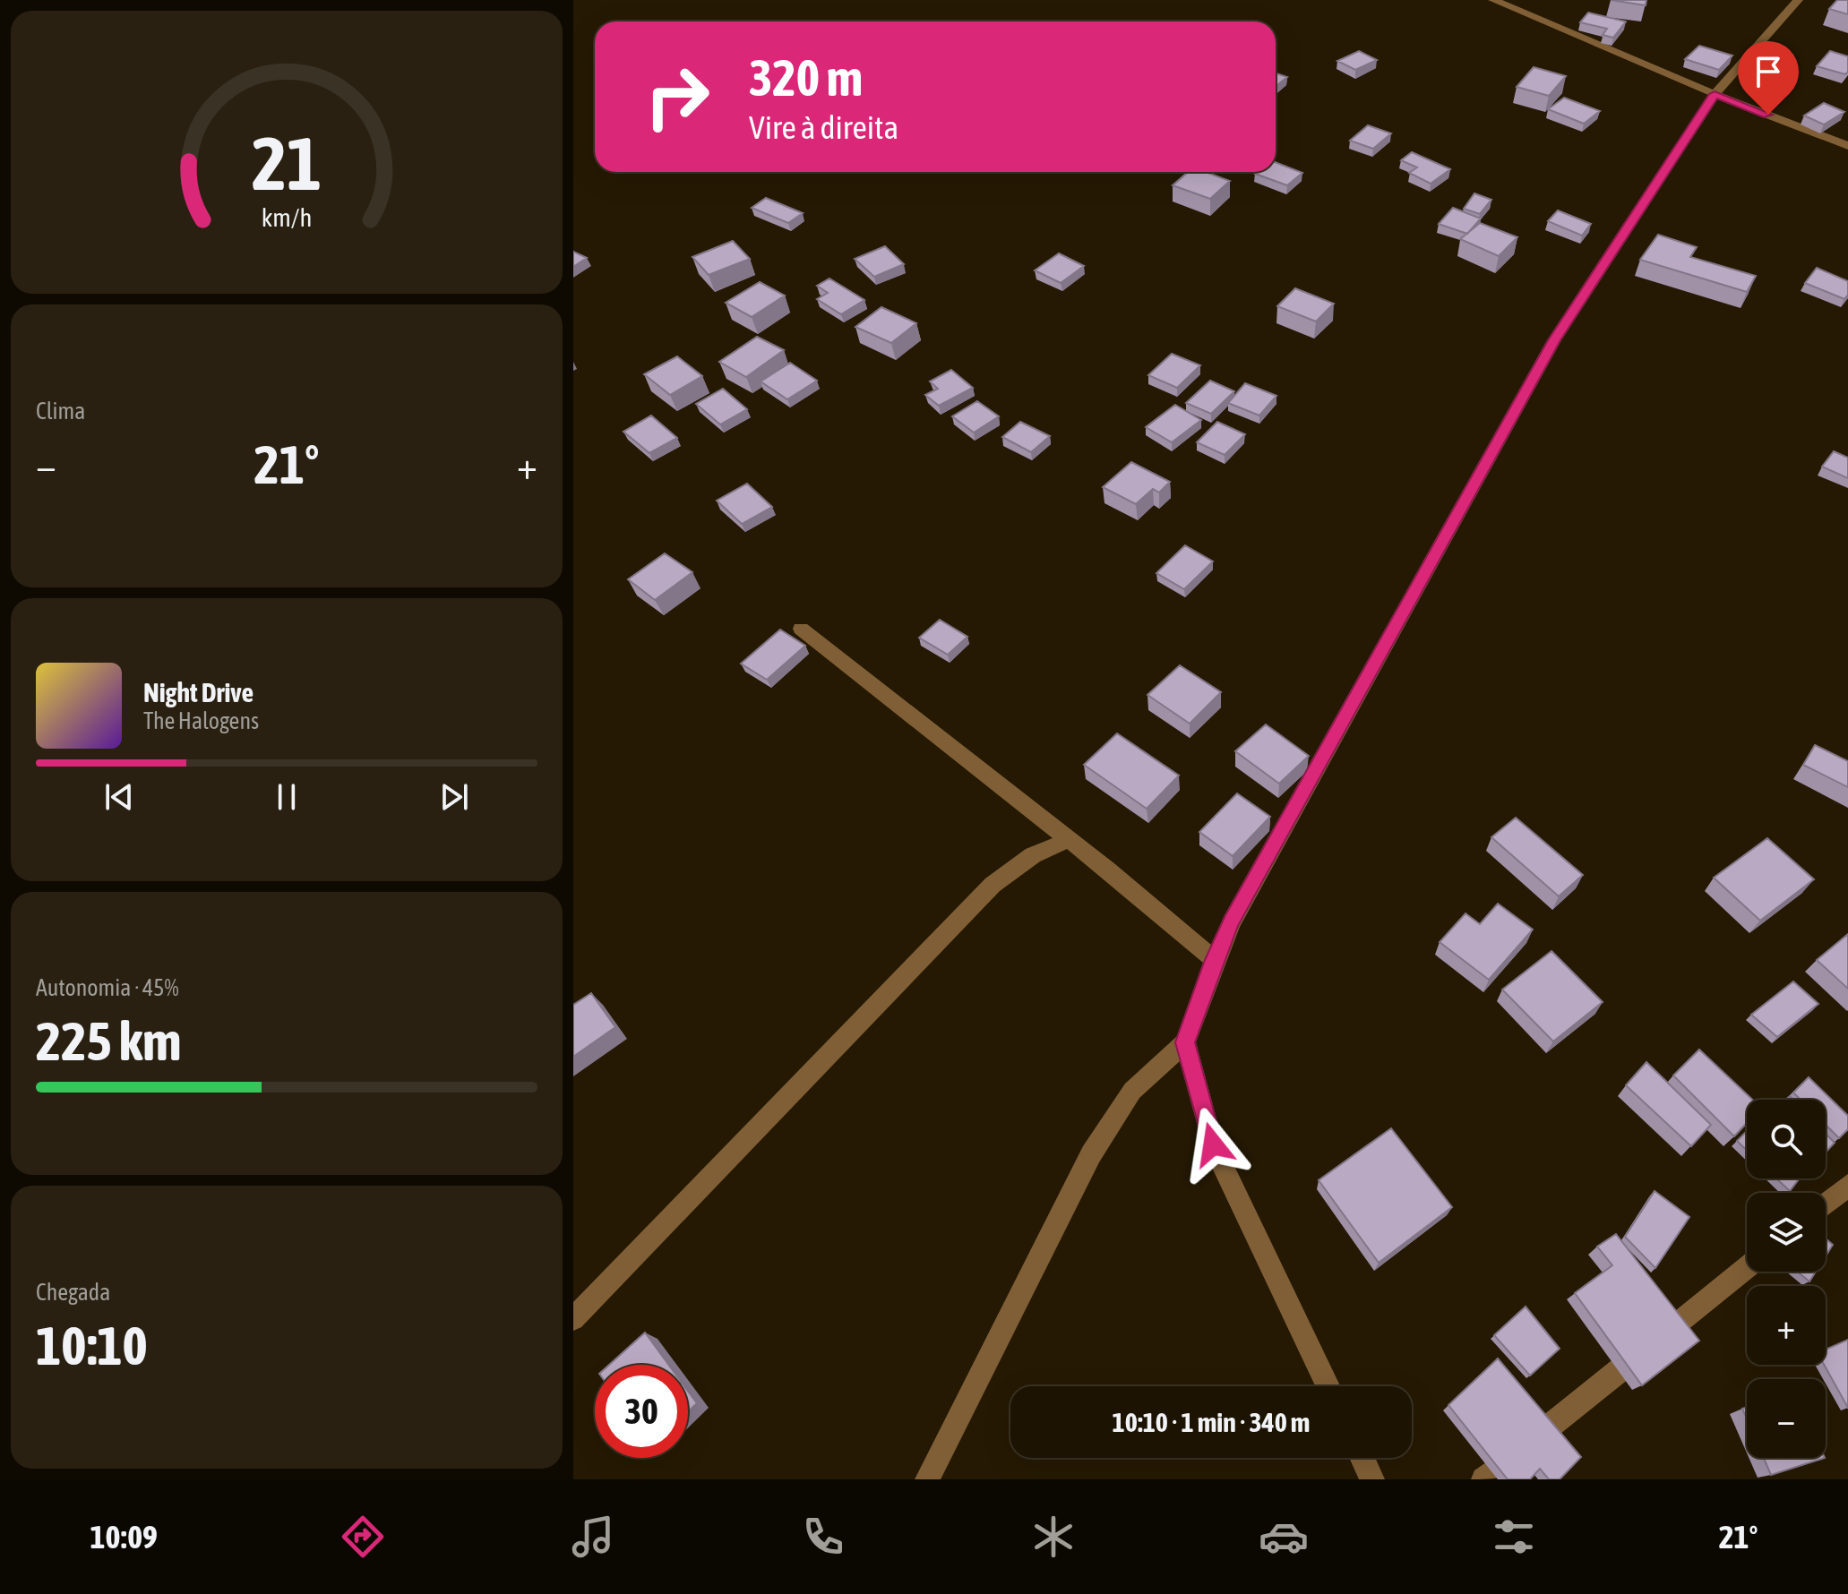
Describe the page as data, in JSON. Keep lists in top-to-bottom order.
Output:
{
  "page": {
    "turn": ["320 m", "Vire à direita"],
    "tile": [
      "Clima",
      ["Autonomia · 45%", "225 km"],
      ["Chegada", "10:10"]
    ],
    "heat": ["−", "21°", "+"],
    "song": ["Night Drive", "The Halogens"],
    "map_buttons": ["+", "−"],
    "limit": "30",
    "trip": "10:10 · 1 min · 340 m",
    "tabs": ["10:09", "21°"],
    "gauge": ["21", "km/h"]
  }
}
